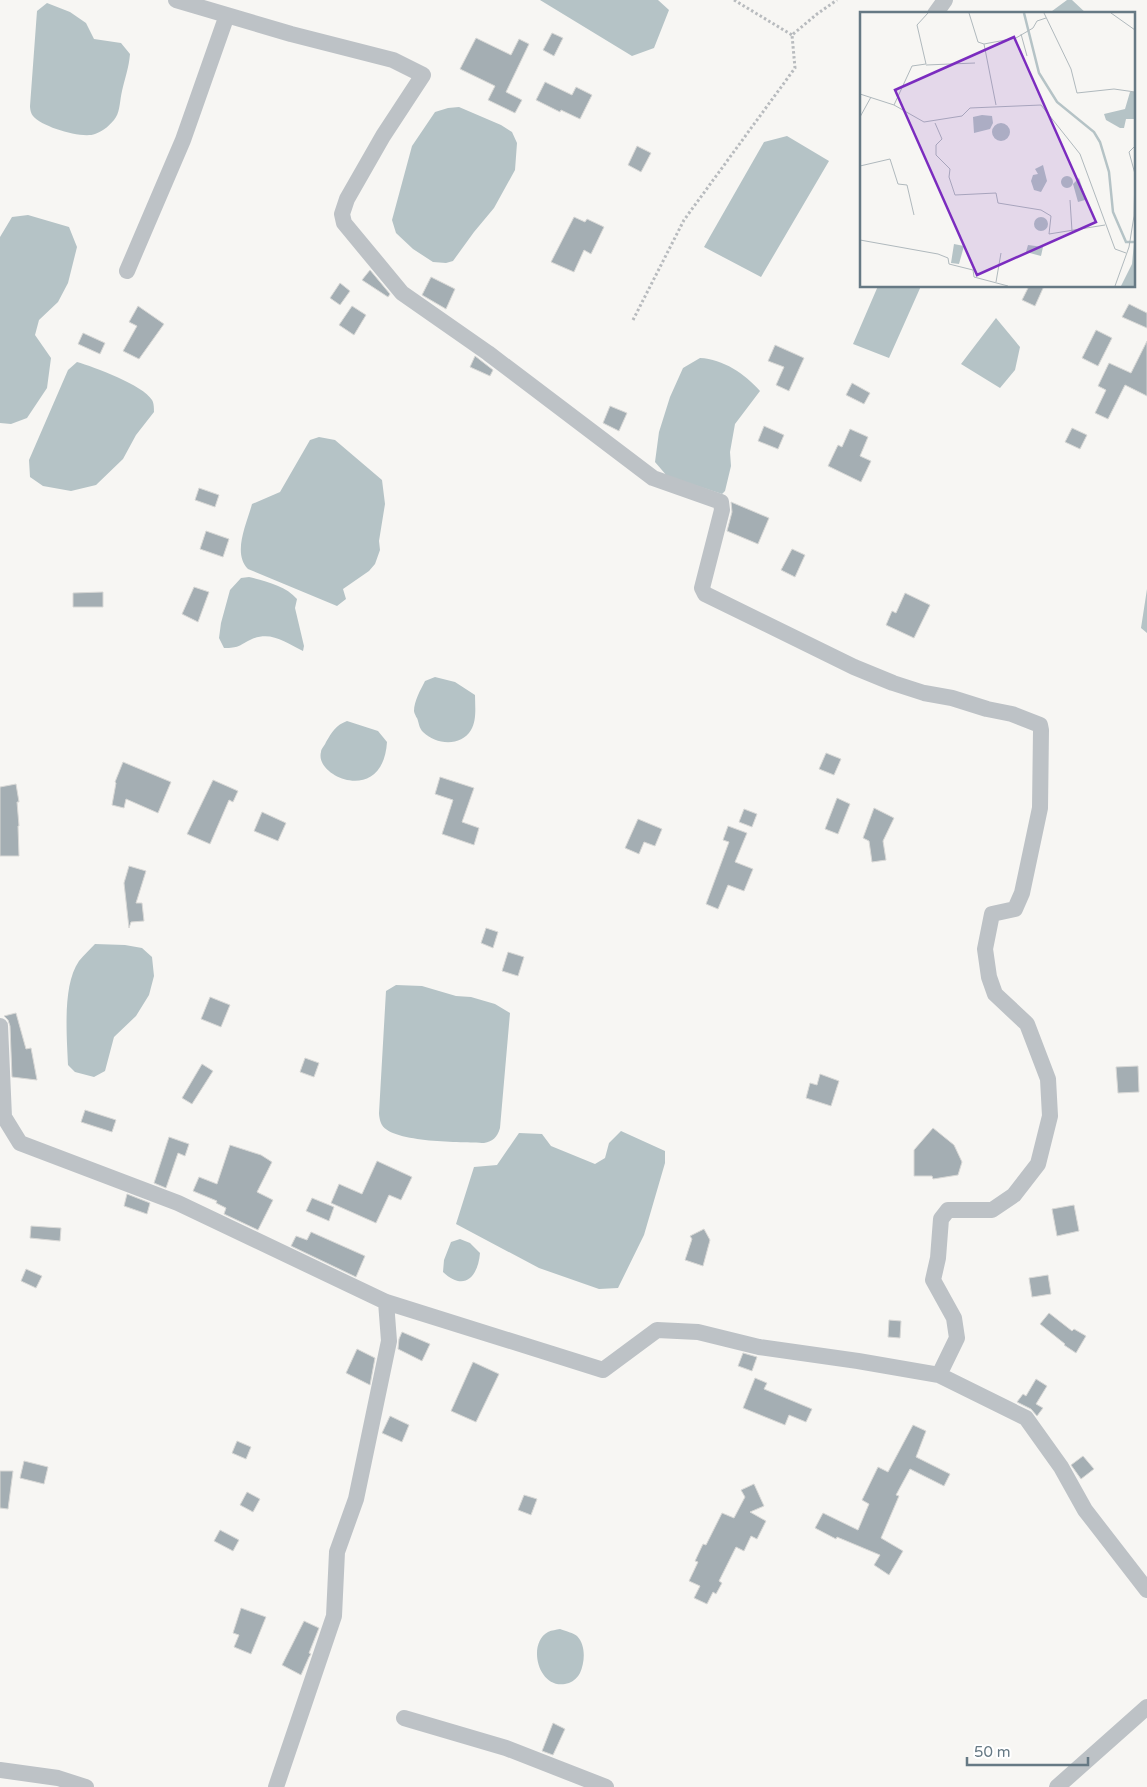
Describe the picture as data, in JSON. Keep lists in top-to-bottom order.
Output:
{
  "scale_bar": "50 m"
}
